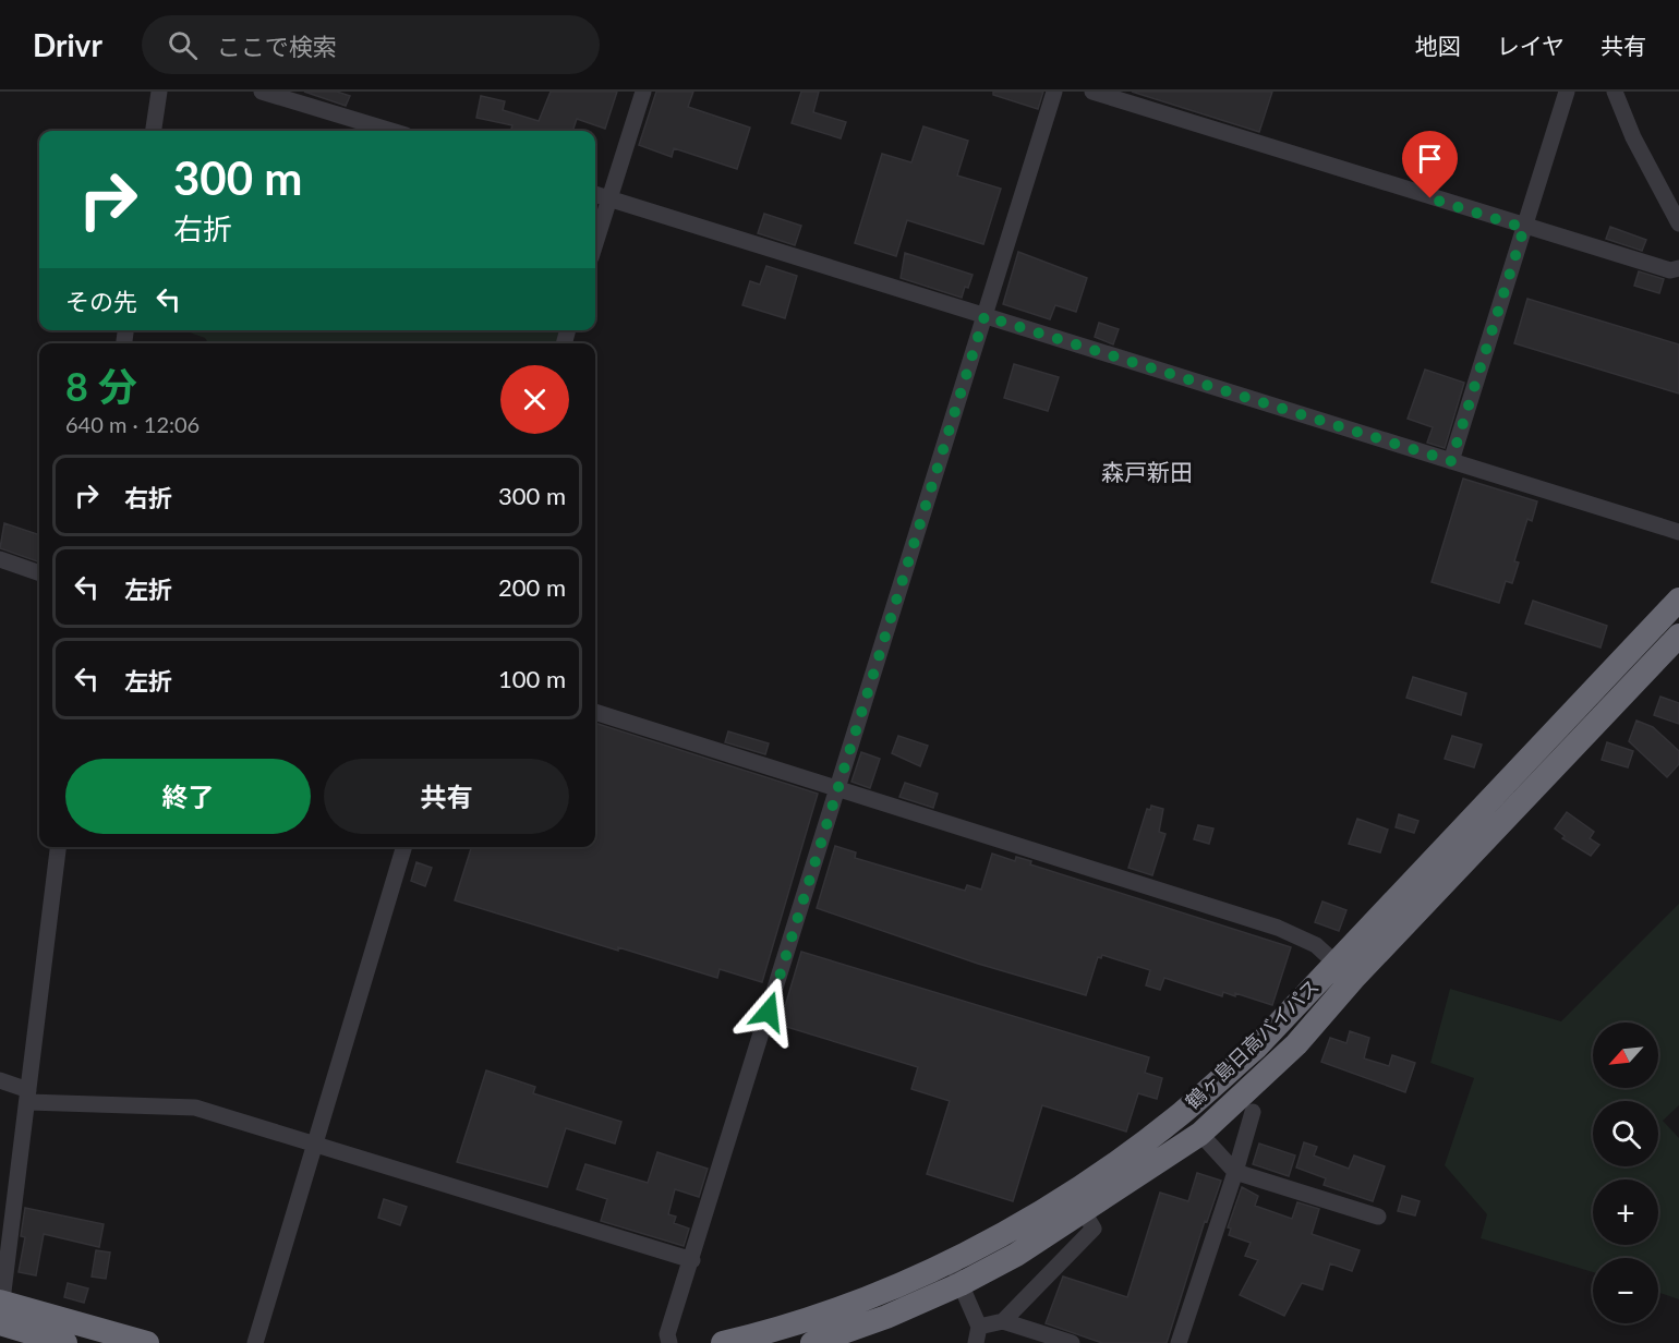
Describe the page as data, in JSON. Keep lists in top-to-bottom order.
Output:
{
  "streets": {
    "highway": ["鶴ヶ島日高バイパス"]
  },
  "districts": ["森戸新田"],
  "north": "bottom left",
  "page": {
    "header": "Drivr",
    "search": "ここで検索",
    "nav": ["地図", "レイヤ", "共有"],
    "turn": ["300 m", "右折"],
    "then": "その先",
    "heading": ["8 分", "640 m · 12:06"],
    "list": [
      {
        "name": "右折",
        "value": "300 m"
      },
      {
        "name": "左折",
        "value": "200 m"
      },
      {
        "name": "左折",
        "value": "100 m"
      }
    ],
    "buttons": ["終了", "共有"],
    "map_buttons": ["+", "−"]
  }
}
